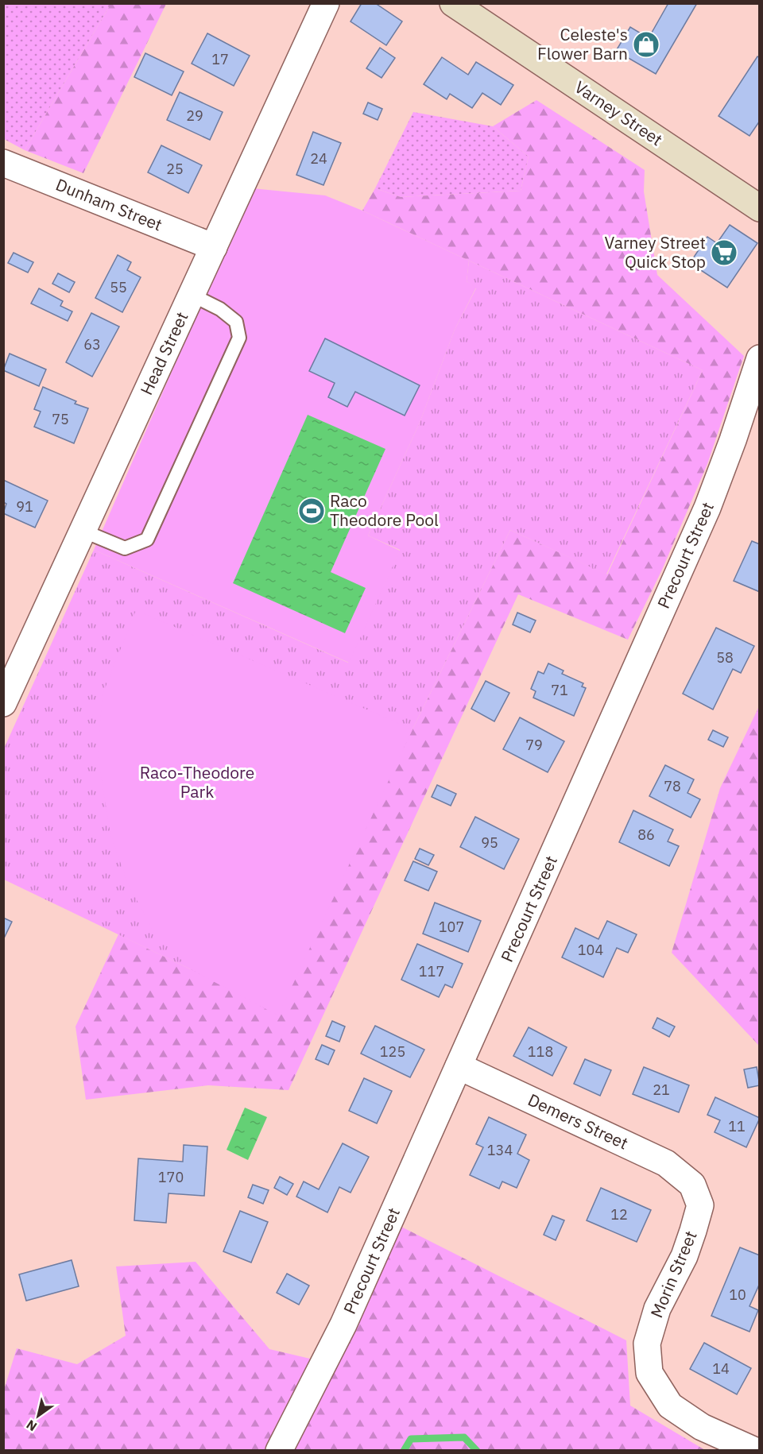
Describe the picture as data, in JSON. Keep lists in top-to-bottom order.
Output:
{
  "streets": {
    "main road": ["Varney Street"],
    "street": [
      "Dunham Street",
      "Head Street",
      "Precourt Street",
      "Demers Street",
      "Morin Street"
    ]
  },
  "crossings": [
    ["Dunham Street", "Head Street"],
    ["Precourt Street", "Demers Street"],
    ["Demers Street", "Morin Street"]
  ],
  "parks": ["Raco-Theodore Park"],
  "places": {
    "shop": ["Celeste's Flower Barn"],
    "supermarket": ["Varney Street Quick Stop"],
    "sports": ["Raco Theodore Pool"]
  },
  "house_numbers": [
    "17",
    "29",
    "24",
    "25",
    "55",
    "63",
    "75",
    "91",
    "58",
    "71",
    "79",
    "78",
    "86",
    "95",
    "107",
    "104",
    "117",
    "125",
    "118",
    "21",
    "11",
    "134",
    "170",
    "12",
    "10",
    "14"
  ],
  "north": "bottom left"
}
